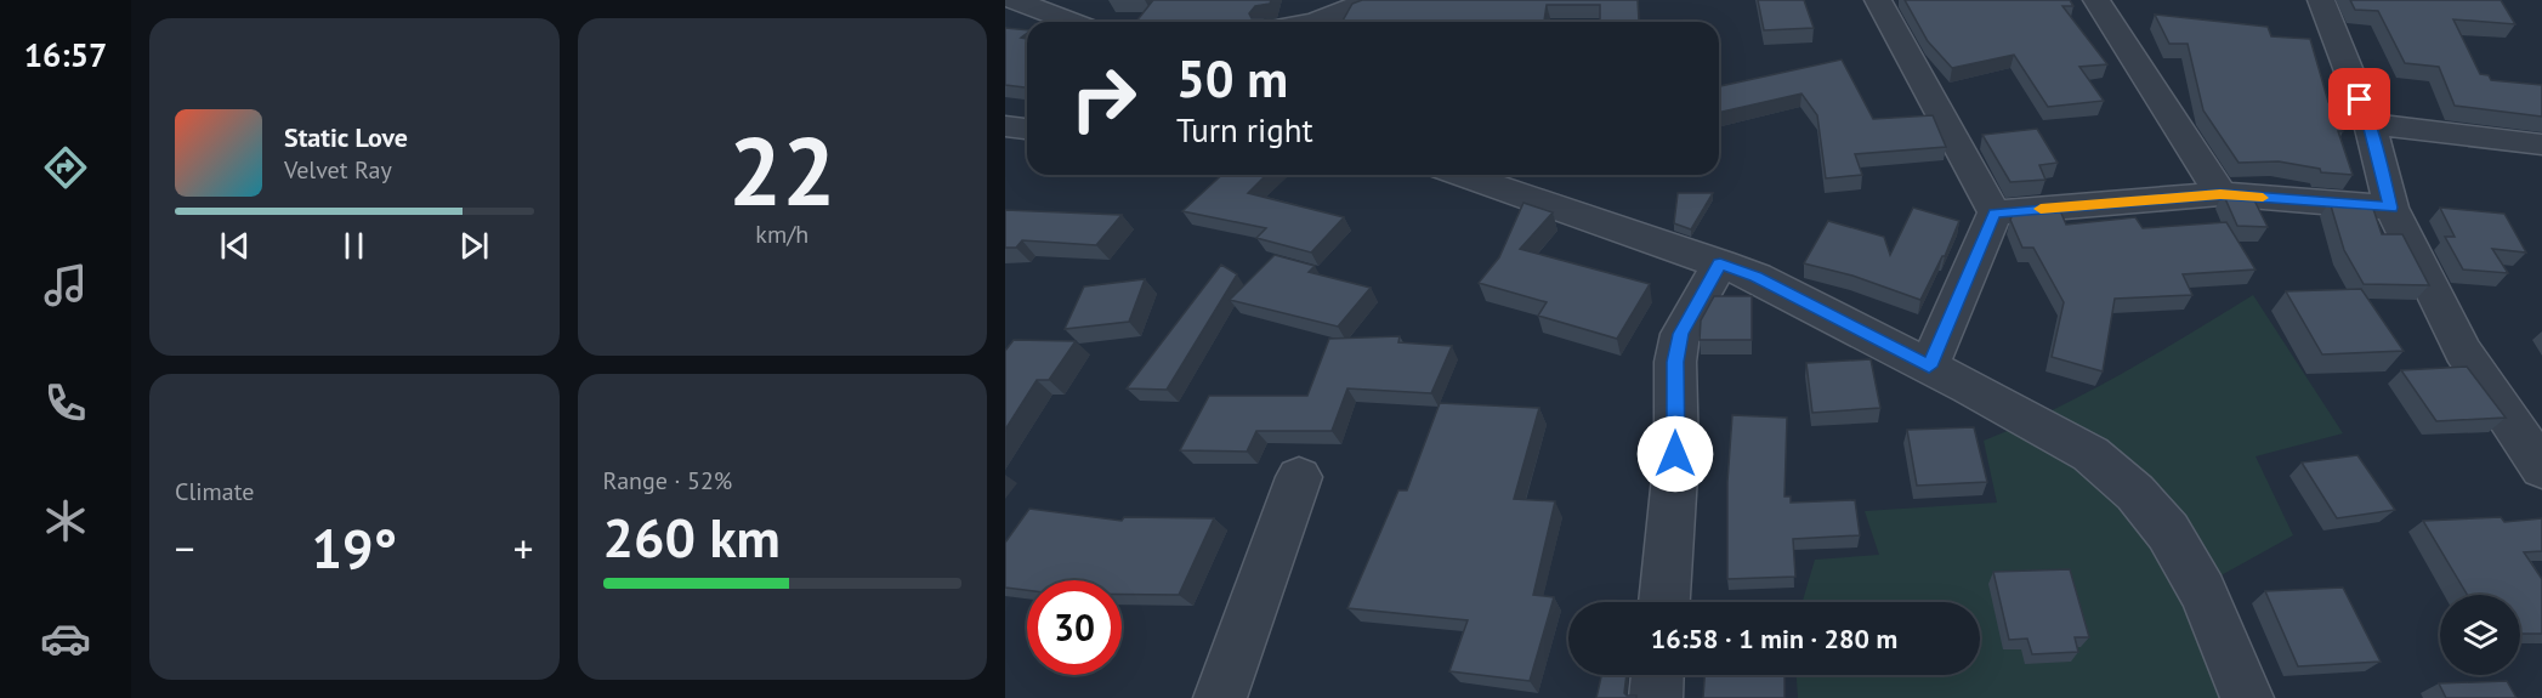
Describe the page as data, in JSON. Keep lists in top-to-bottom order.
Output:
{
  "page": {
    "tabs": "16:57",
    "tile": [
      ["22", "km/h"],
      "Climate",
      ["Range · 52%", "260 km"]
    ],
    "turn": ["50 m", "Turn right"],
    "song": ["Static Love", "Velvet Ray"],
    "heat": ["−", "19°", "+"],
    "limit": "30",
    "trip": "16:58 · 1 min · 280 m"
  }
}
